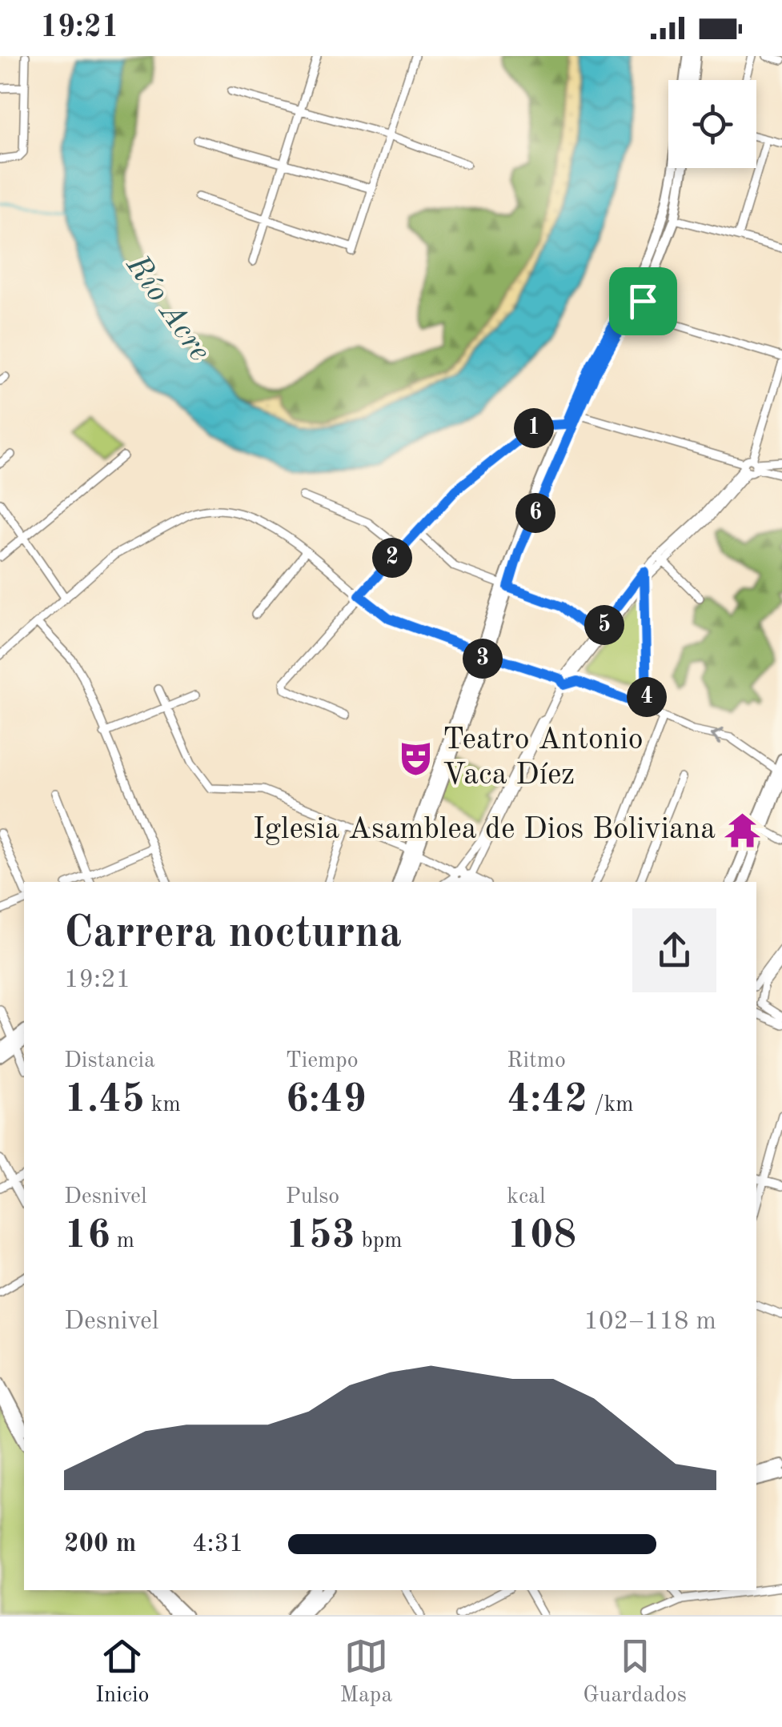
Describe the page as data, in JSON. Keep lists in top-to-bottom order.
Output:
{
  "water": ["Río Acre"],
  "places": {
    "theatre": ["Teatro Antonio Vaca Díez"],
    "temple": ["Iglesia Asamblea de Dios Boliviana"]
  },
  "page": {
    "status": "19:21",
    "pins": [
      "1",
      "6",
      "2",
      "5",
      "3",
      "4"
    ],
    "heading": ["Carrera nocturna", "19:21"],
    "stats": [
      ["Distancia", "1.45 km"],
      ["Tiempo", "6:49"],
      ["Ritmo", "4:42 /km"],
      ["Desnivel", "16 m"],
      ["Pulso", "153 bpm"],
      ["kcal", "108"]
    ],
    "chart": ["Desnivel", "102–118 m"],
    "list": [
      {
        "name": "200 m",
        "note": "4:31"
      }
    ],
    "tabs": ["Inicio", "Mapa", "Guardados"]
  }
}
